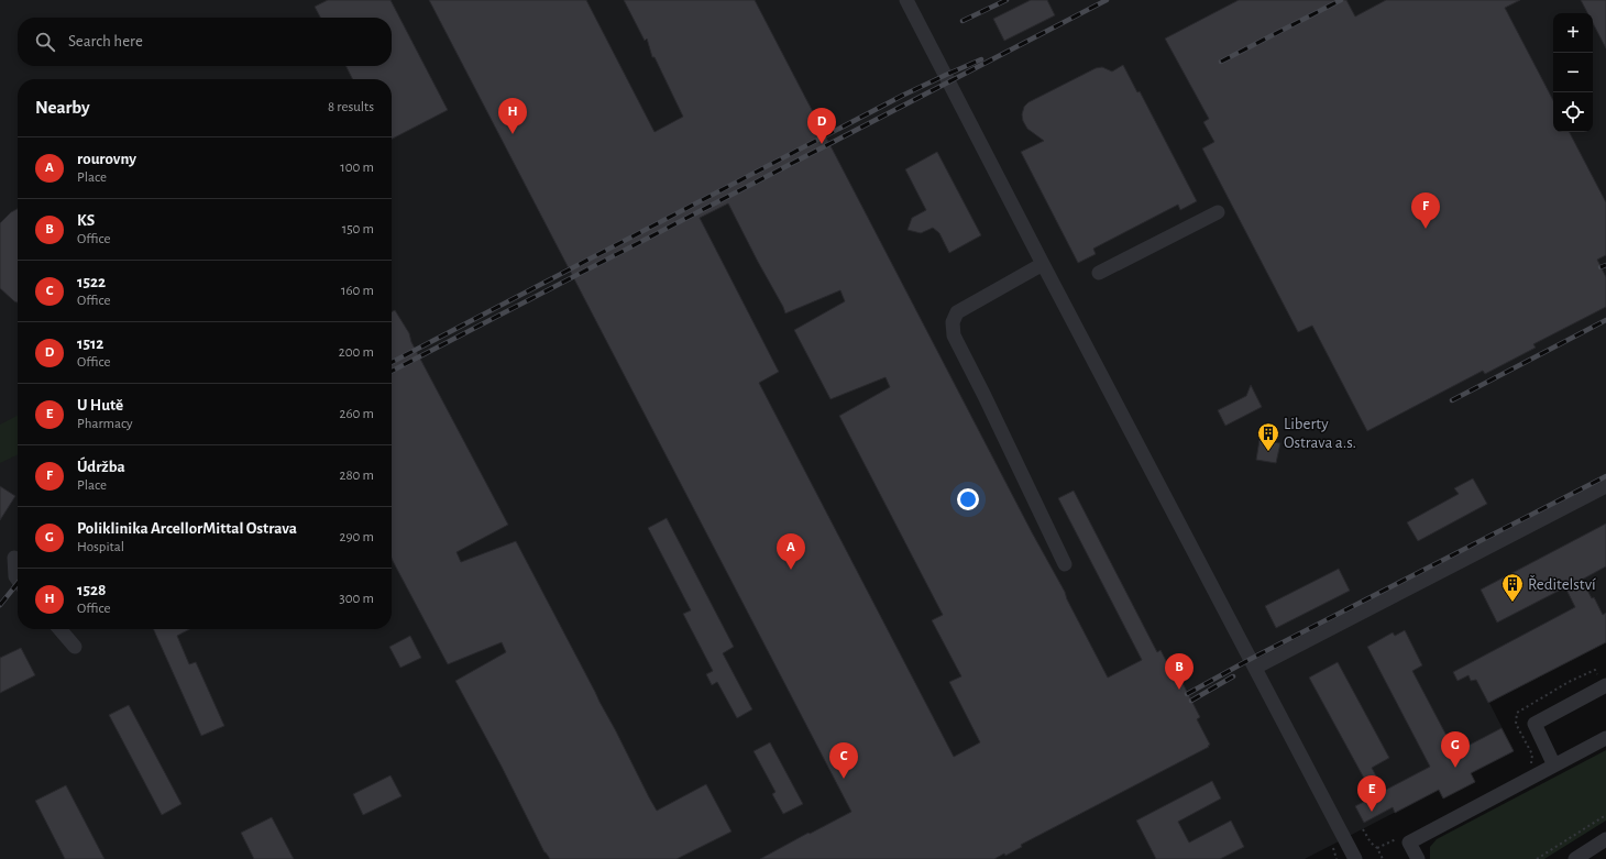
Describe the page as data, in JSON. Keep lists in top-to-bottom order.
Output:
{
  "places": {
    "building": ["Liberty Ostrava a.s.", "Ředitelství"]
  },
  "page": {
    "map_buttons": ["+", "−"],
    "search": "Search here",
    "heading": ["Nearby", "8 results"],
    "pins": [
      "H",
      "D",
      "F",
      "A",
      "B",
      "G",
      "C",
      "E"
    ],
    "list": [
      {
        "mark": "A",
        "name": "rourovny",
        "note": "Place",
        "value": "100 m"
      },
      {
        "mark": "B",
        "name": "KS",
        "note": "Office",
        "value": "150 m"
      },
      {
        "mark": "C",
        "name": "1522",
        "note": "Office",
        "value": "160 m"
      },
      {
        "mark": "D",
        "name": "1512",
        "note": "Office",
        "value": "200 m"
      },
      {
        "mark": "E",
        "name": "U Hutě",
        "note": "Pharmacy",
        "value": "260 m"
      },
      {
        "mark": "F",
        "name": "Údržba",
        "note": "Place",
        "value": "280 m"
      },
      {
        "mark": "G",
        "name": "Poliklinika ArcellorMittal Ostrava",
        "note": "Hospital",
        "value": "290 m"
      },
      {
        "mark": "H",
        "name": "1528",
        "note": "Office",
        "value": "300 m"
      }
    ]
  }
}
